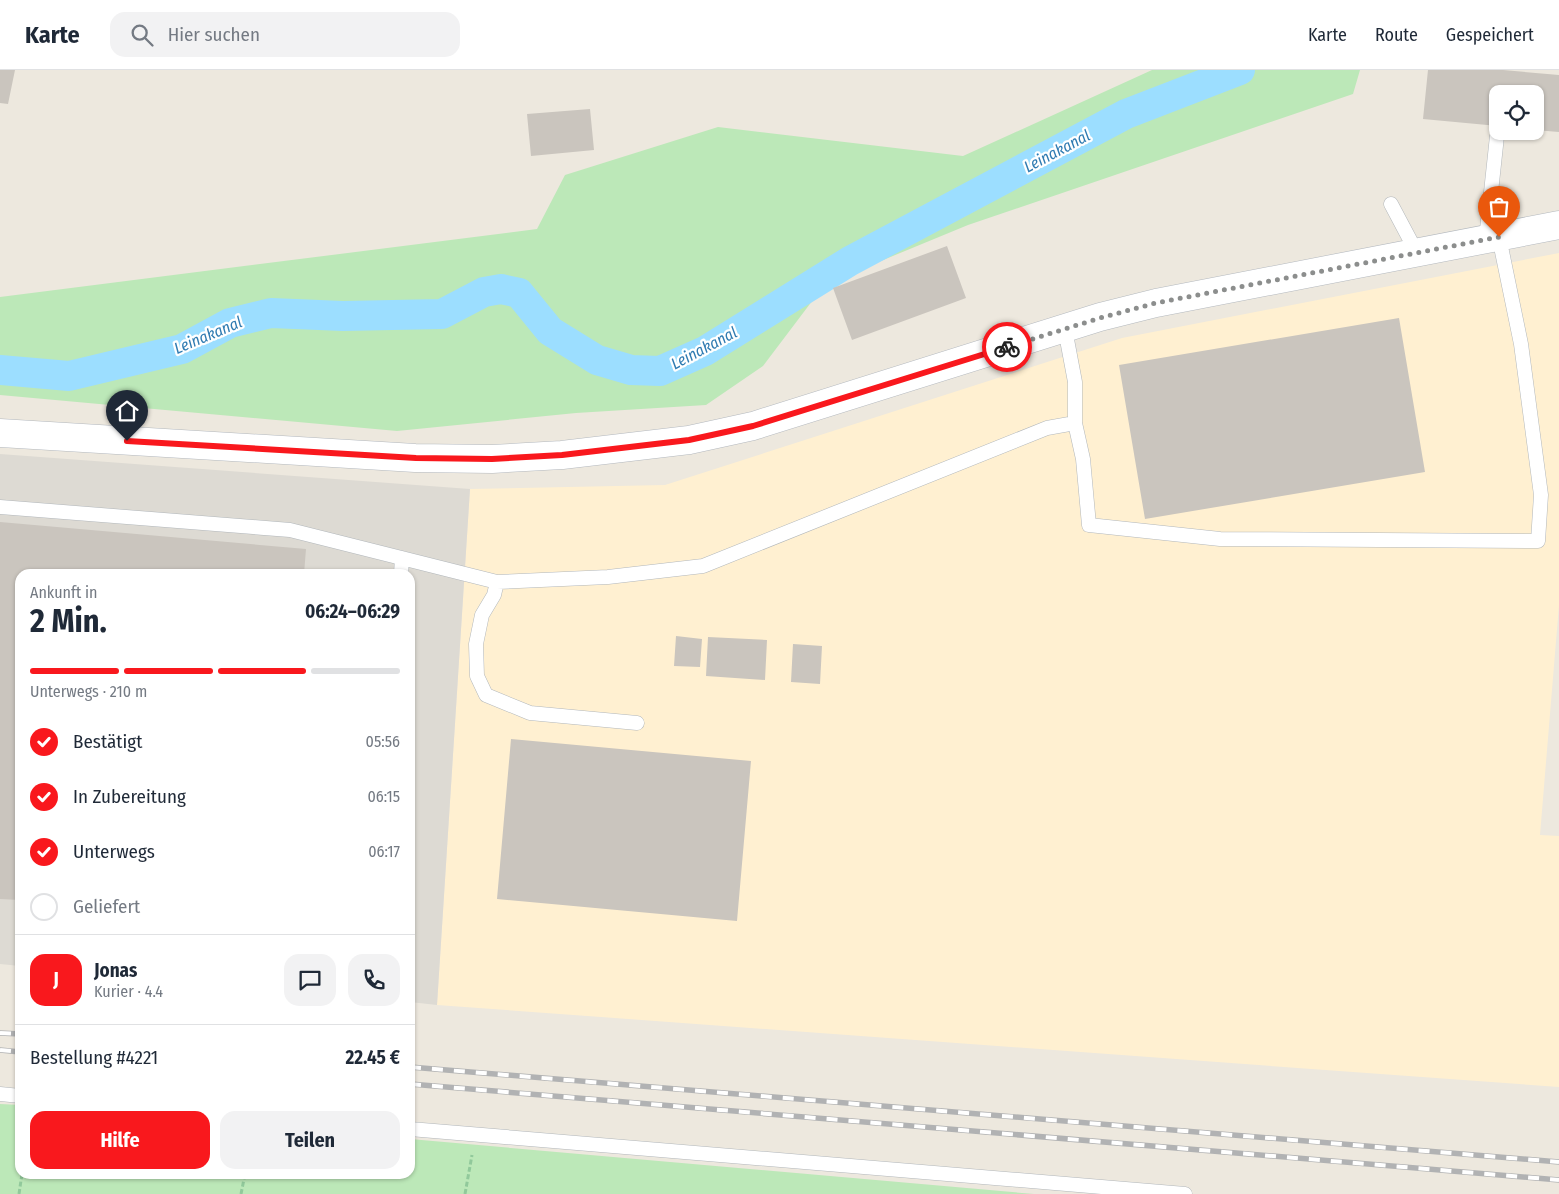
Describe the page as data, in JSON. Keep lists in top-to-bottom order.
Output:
{
  "water": ["Leinakanal"],
  "page": {
    "header": "Karte",
    "search": "Hier suchen",
    "nav": ["Karte", "Route", "Gespeichert"],
    "heading": ["2 Min.", "Ankunft in", "06:24–06:29"],
    "panel": [
      "Jonas",
      "Kurier · 4.4",
      "Bestellung #4221",
      "22.45 €"
    ],
    "bar": "Unterwegs · 210 m",
    "list": [
      ["Bestätigt", "05:56"],
      ["In Zubereitung", "06:15"],
      ["Unterwegs", "06:17"],
      "Geliefert"
    ],
    "round": "J",
    "buttons": ["Hilfe", "Teilen"]
  }
}
